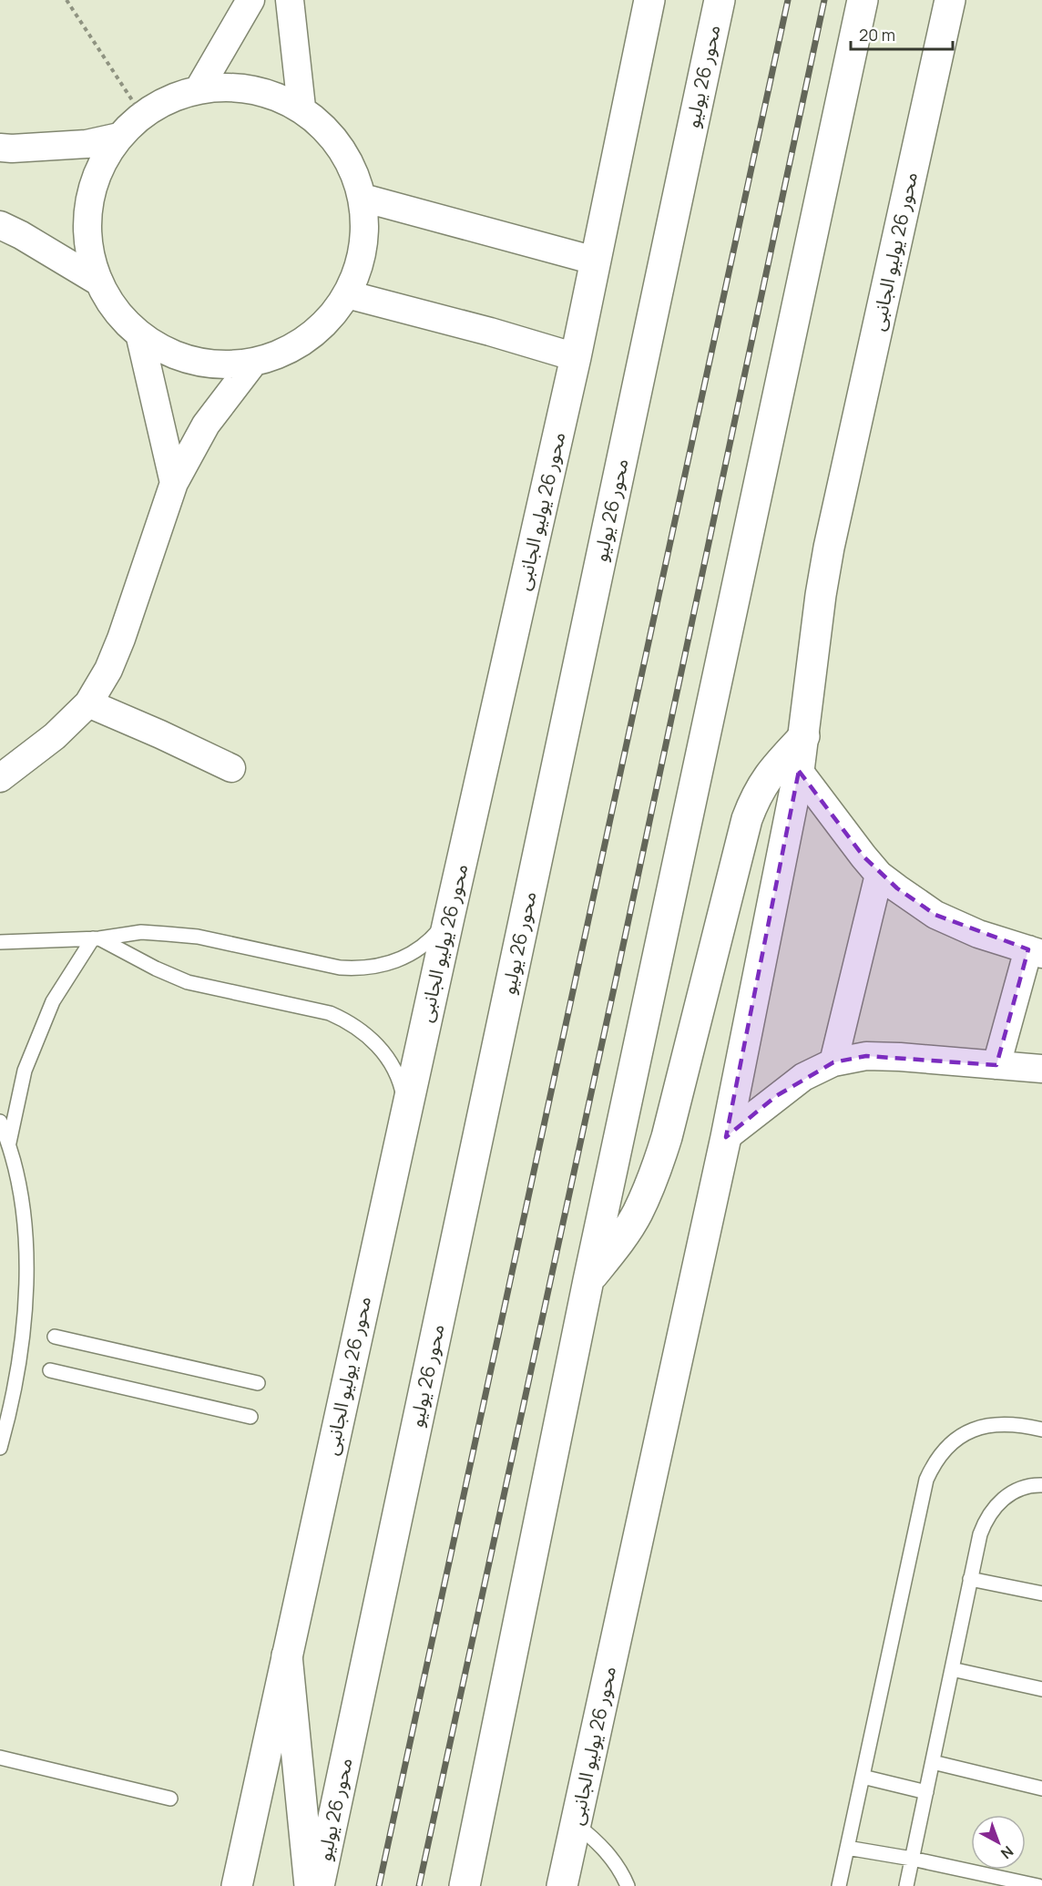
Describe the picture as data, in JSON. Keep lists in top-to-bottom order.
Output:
{
  "streets": {
    "main road": ["محور 26 يوليو", "محور 26 يوليو الجانبى"]
  },
  "scale_bar": "20 m",
  "north": "bottom right"
}
